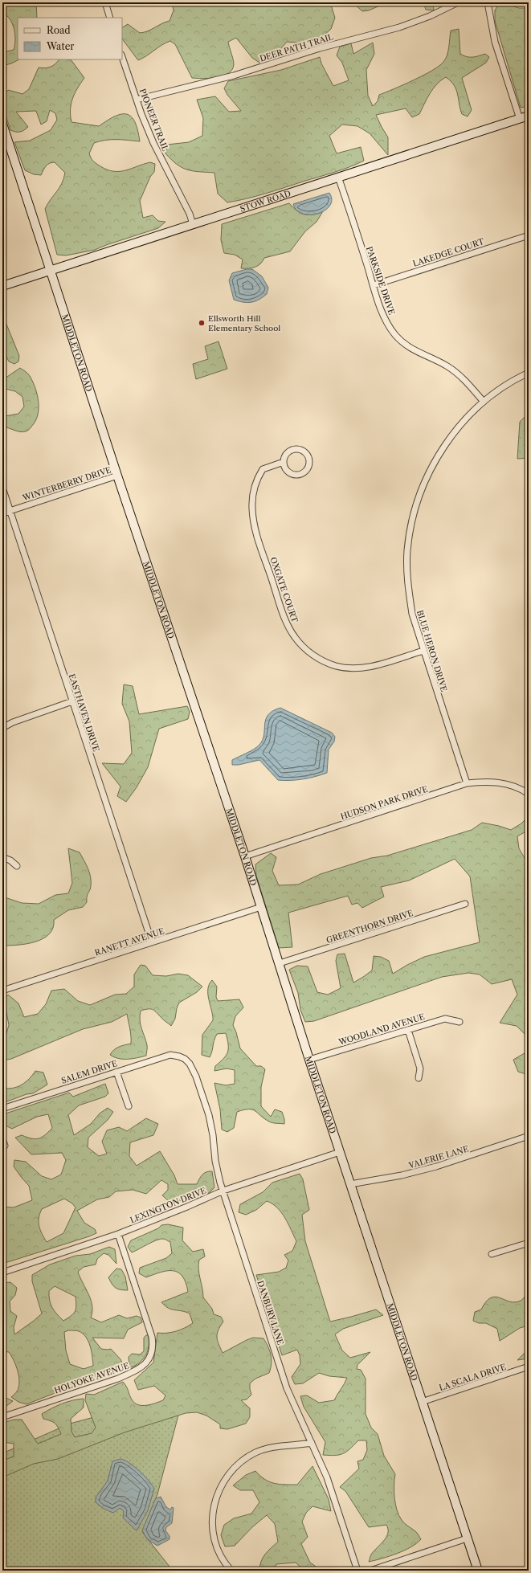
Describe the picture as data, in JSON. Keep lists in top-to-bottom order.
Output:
{
  "streets": {
    "street": [
      "DEER PATH TRAIL",
      "PIONEER TRAIL",
      "STOW ROAD",
      "LAKEDGE COURT",
      "PARKSIDE DRIVE",
      "MIDDLETON ROAD",
      "WINTERBERRY DRIVE",
      "OXGATE COURT",
      "BLUE HERON DRIVE",
      "EASTHAVEN DRIVE",
      "HUDSON PARK DRIVE",
      "GREENTHORN DRIVE",
      "RANETT AVENUE",
      "WOODLAND AVENUE",
      "SALEM DRIVE",
      "VALERIE LANE",
      "LEXINGTON DRIVE",
      "DANBURY LANE",
      "LA SCALA DRIVE",
      "HOLYOKE AVENUE"
    ]
  },
  "crossings": [
    ["DEER PATH TRAIL", "PIONEER TRAIL"],
    ["PIONEER TRAIL", "STOW ROAD"],
    ["STOW ROAD", "PARKSIDE DRIVE"],
    ["STOW ROAD", "MIDDLETON ROAD"],
    ["LAKEDGE COURT", "PARKSIDE DRIVE"],
    ["PARKSIDE DRIVE", "BLUE HERON DRIVE"],
    ["MIDDLETON ROAD", "WINTERBERRY DRIVE"],
    ["MIDDLETON ROAD", "HUDSON PARK DRIVE"],
    ["MIDDLETON ROAD", "GREENTHORN DRIVE"],
    ["MIDDLETON ROAD", "RANETT AVENUE"],
    ["MIDDLETON ROAD", "WOODLAND AVENUE"],
    ["MIDDLETON ROAD", "VALERIE LANE"],
    ["MIDDLETON ROAD", "LEXINGTON DRIVE"],
    ["MIDDLETON ROAD", "LA SCALA DRIVE"],
    ["WINTERBERRY DRIVE", "EASTHAVEN DRIVE"],
    ["OXGATE COURT", "BLUE HERON DRIVE"],
    ["BLUE HERON DRIVE", "HUDSON PARK DRIVE"],
    ["EASTHAVEN DRIVE", "RANETT AVENUE"],
    ["SALEM DRIVE", "DANBURY LANE"],
    ["LEXINGTON DRIVE", "DANBURY LANE"],
    ["LEXINGTON DRIVE", "HOLYOKE AVENUE"]
  ],
  "places": ["Ellsworth Hill Elementary School"],
  "legend": ["Road", "Water"]
}
